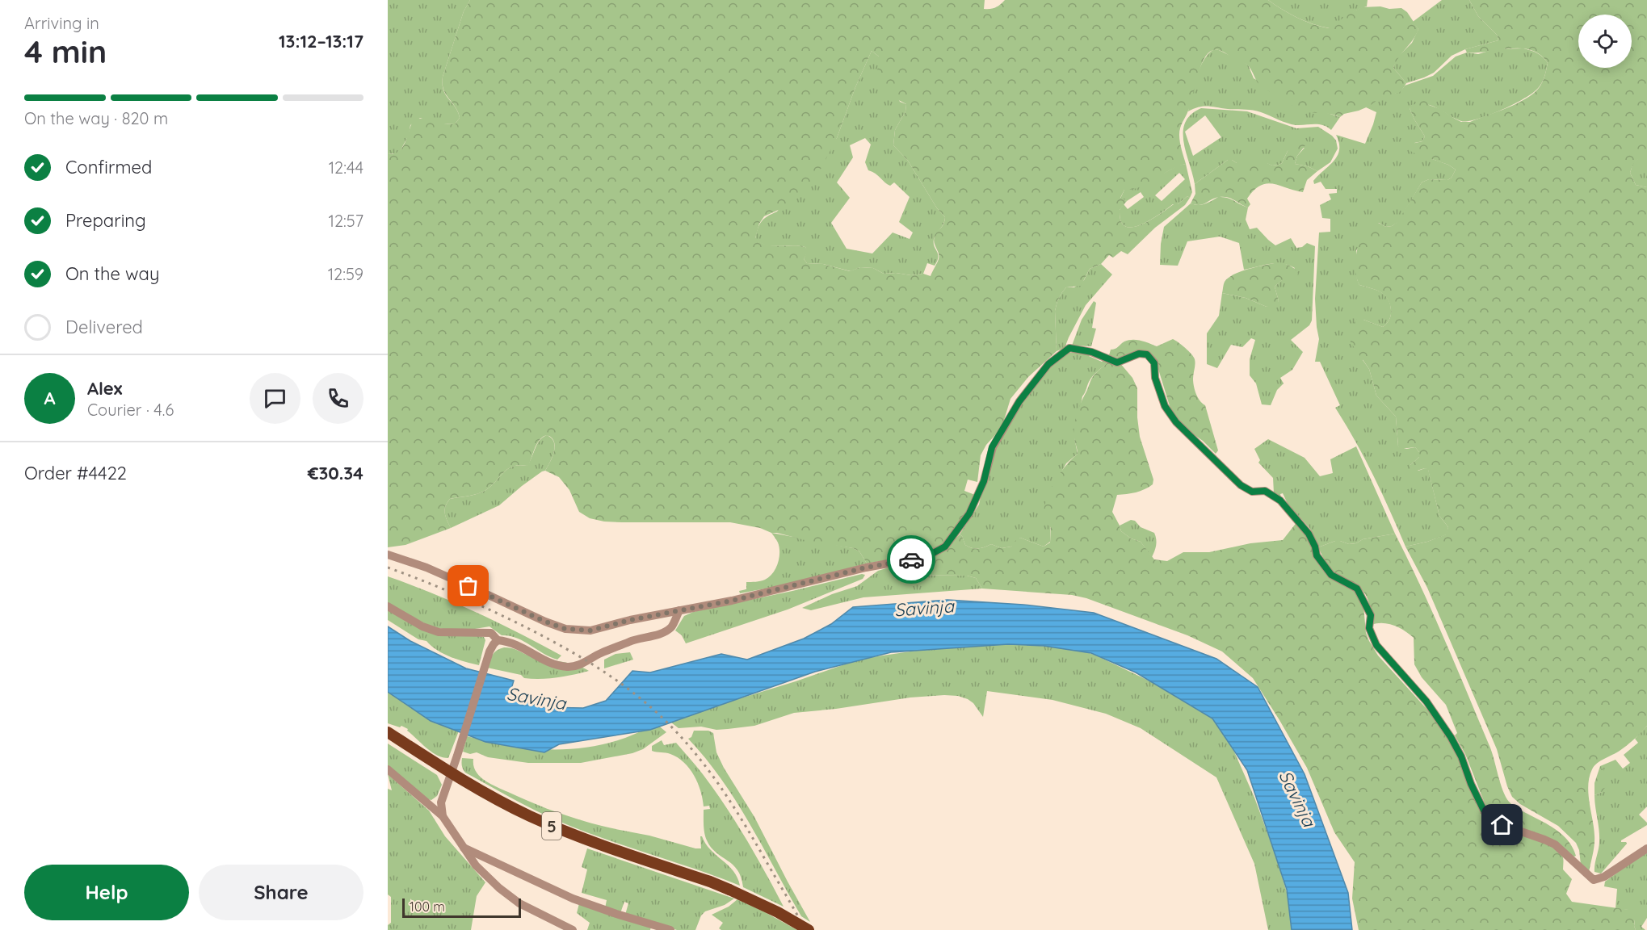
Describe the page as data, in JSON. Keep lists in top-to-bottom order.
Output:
{
  "streets": {
    "main road": ["5"]
  },
  "water": ["Savinja"],
  "scale_bar": "100 m",
  "page": {
    "heading": ["4 min", "Arriving in", "13:12–13:17"],
    "panel": [
      "Alex",
      "Courier · 4.6",
      "Order #4422",
      "€30.34"
    ],
    "bar": "On the way · 820 m",
    "list": [
      ["Confirmed", "12:44"],
      ["Preparing", "12:57"],
      ["On the way", "12:59"],
      "Delivered"
    ],
    "round": "A",
    "buttons": ["Help", "Share"],
    "scale": "100 m"
  }
}
